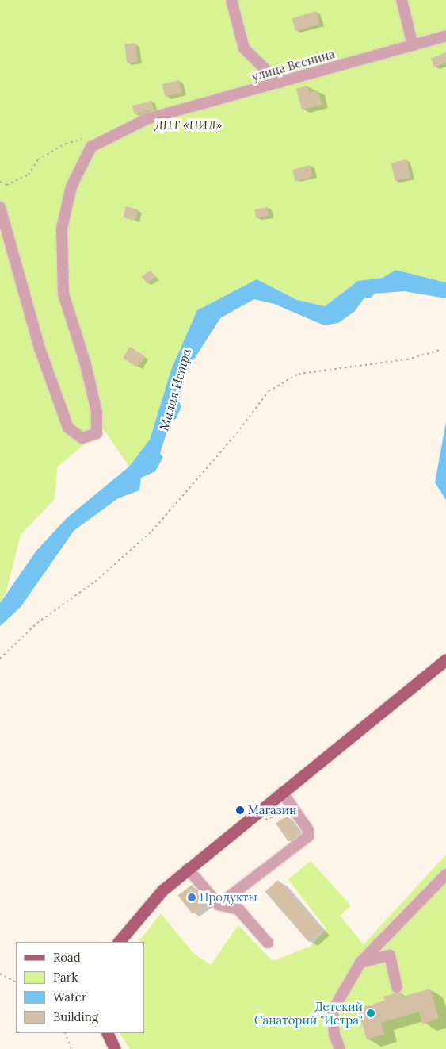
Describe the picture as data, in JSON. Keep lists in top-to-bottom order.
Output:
{
  "streets": {
    "street": ["улица Веснина"]
  },
  "water": ["Малая Истра"],
  "parks": ["ДНТ «НИЛ»"],
  "places": ["Магазин", "Продукты", "Детский Санаторий \"Истра\""],
  "legend": [
    "Road",
    "Park",
    "Water",
    "Building"
  ]
}
